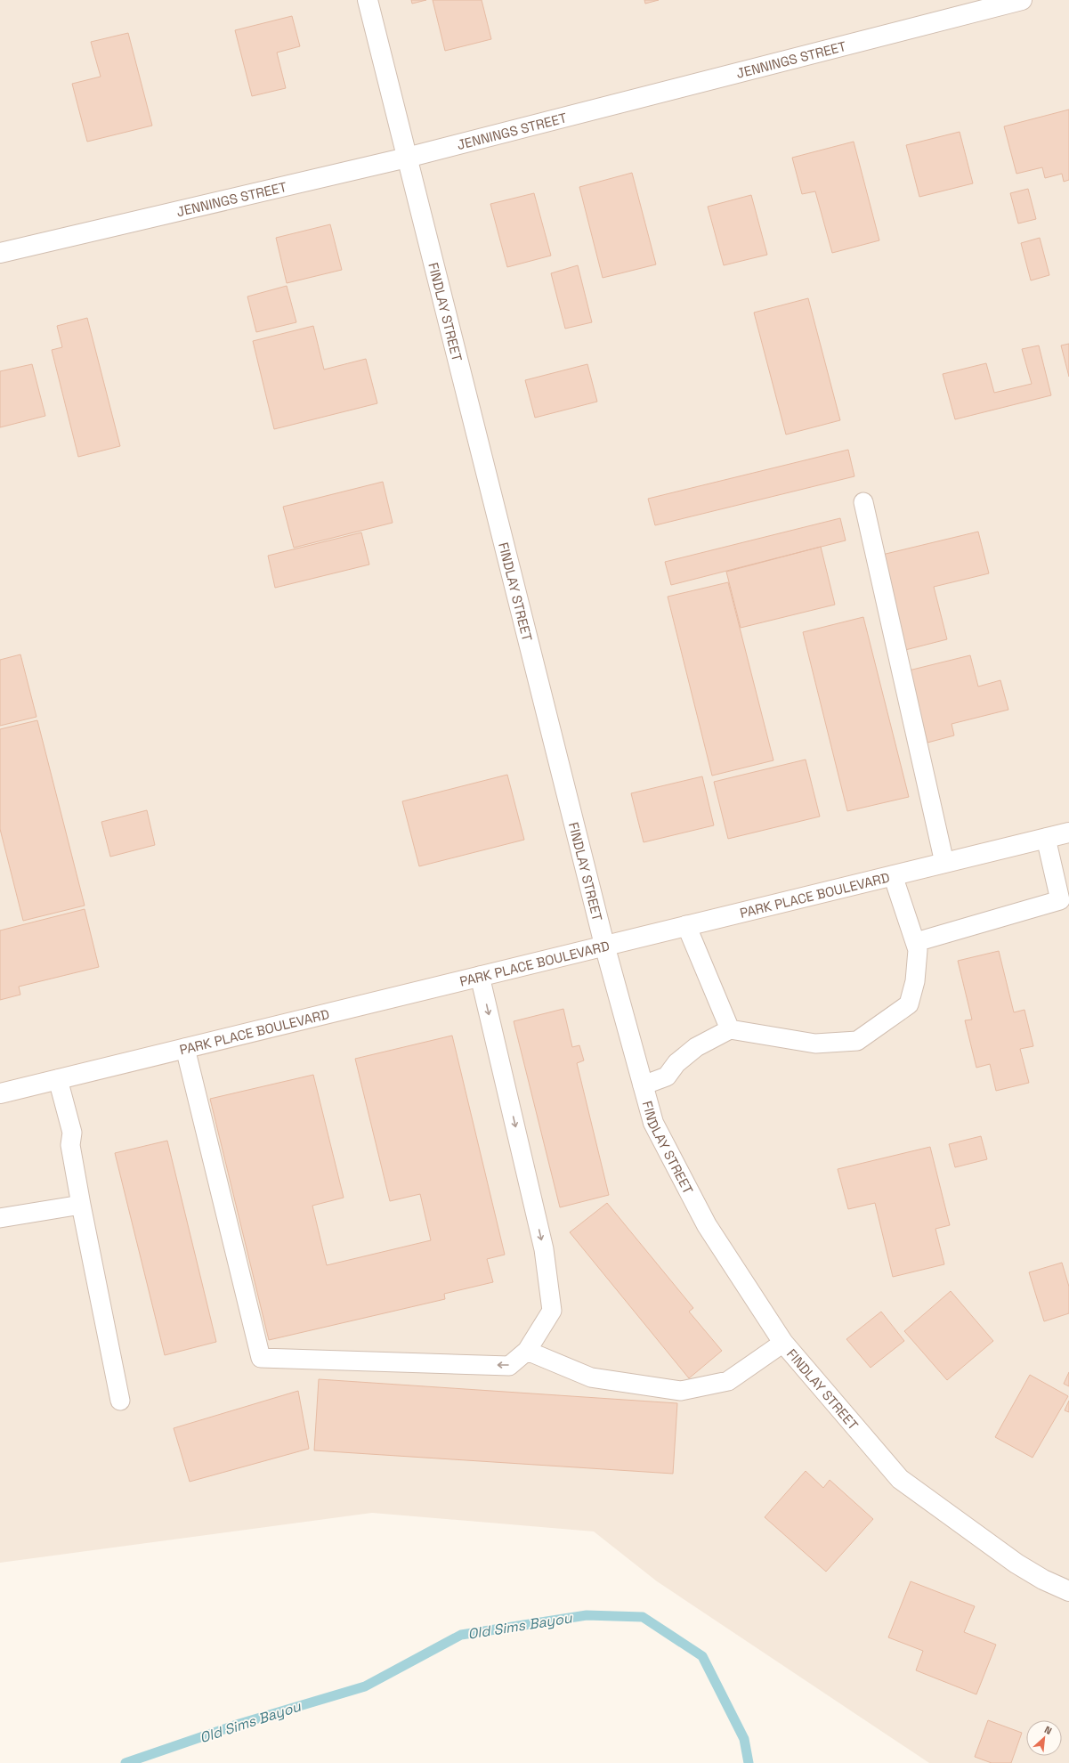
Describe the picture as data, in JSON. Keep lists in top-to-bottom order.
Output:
{
  "streets": {
    "street": ["JENNINGS STREET", "FINDLAY STREET", "PARK PLACE BOULEVARD"]
  },
  "crossings": [
    ["JENNINGS STREET", "FINDLAY STREET"],
    ["FINDLAY STREET", "PARK PLACE BOULEVARD"]
  ],
  "water": ["Old Sims Bayou"],
  "north": "top right"
}
